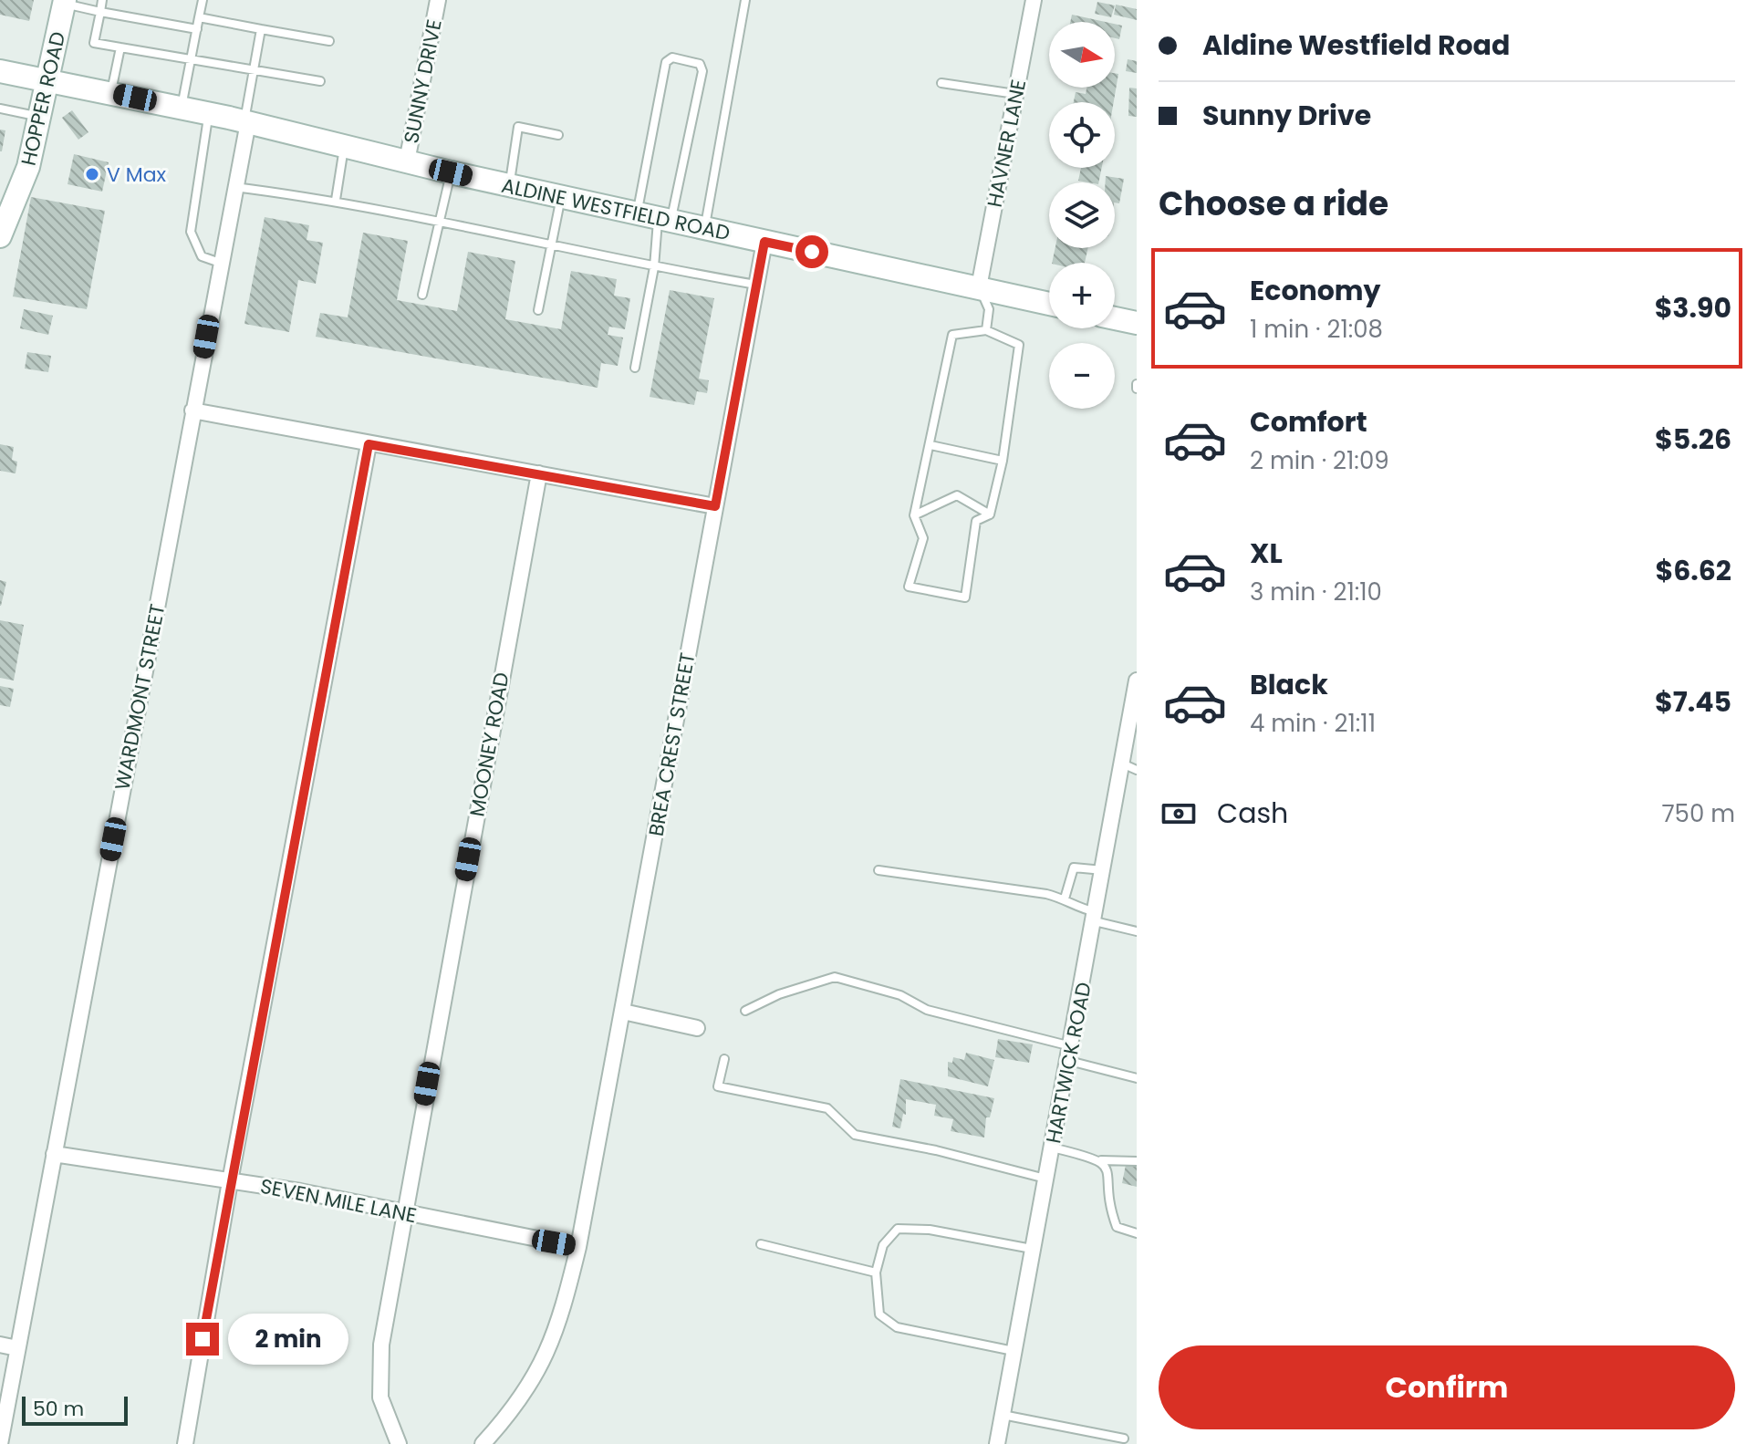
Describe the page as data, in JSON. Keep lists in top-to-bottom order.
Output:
{
  "streets": {
    "main road": ["HOPPER ROAD", "ALDINE WESTFIELD ROAD"],
    "street": [
      "SUNNY DRIVE",
      "HAVNER LANE",
      "WARDMONT STREET",
      "MOONEY ROAD",
      "BREA CREST STREET",
      "HARTWICK ROAD",
      "SEVEN MILE LANE"
    ]
  },
  "crossings": [
    ["SUNNY DRIVE", "ALDINE WESTFIELD ROAD"],
    ["HOPPER ROAD", "ALDINE WESTFIELD ROAD"],
    ["HAVNER LANE", "ALDINE WESTFIELD ROAD"],
    ["ALDINE WESTFIELD ROAD", "WARDMONT STREET"],
    ["ALDINE WESTFIELD ROAD", "BREA CREST STREET"],
    ["WARDMONT STREET", "SEVEN MILE LANE"],
    ["MOONEY ROAD", "SEVEN MILE LANE"],
    ["BREA CREST STREET", "SEVEN MILE LANE"]
  ],
  "places": ["V Max"],
  "scale_bar": "50 m",
  "north": "right",
  "page": {
    "banner": ["Aldine Westfield Road", "Sunny Drive"],
    "map_buttons": ["+", "−"],
    "heading": "Choose a ride",
    "list": [
      {
        "name": "Economy",
        "note": "1 min · 21:08",
        "value": "$3.90"
      },
      {
        "name": "Comfort",
        "note": "2 min · 21:09",
        "value": "$5.26"
      },
      {
        "name": "XL",
        "note": "3 min · 21:10",
        "value": "$6.62"
      },
      {
        "name": "Black",
        "note": "4 min · 21:11",
        "value": "$7.45"
      }
    ],
    "pay": ["Cash", "750 m"],
    "bubble": "2 min",
    "buttons": "Confirm",
    "scale": "50 m"
  }
}
